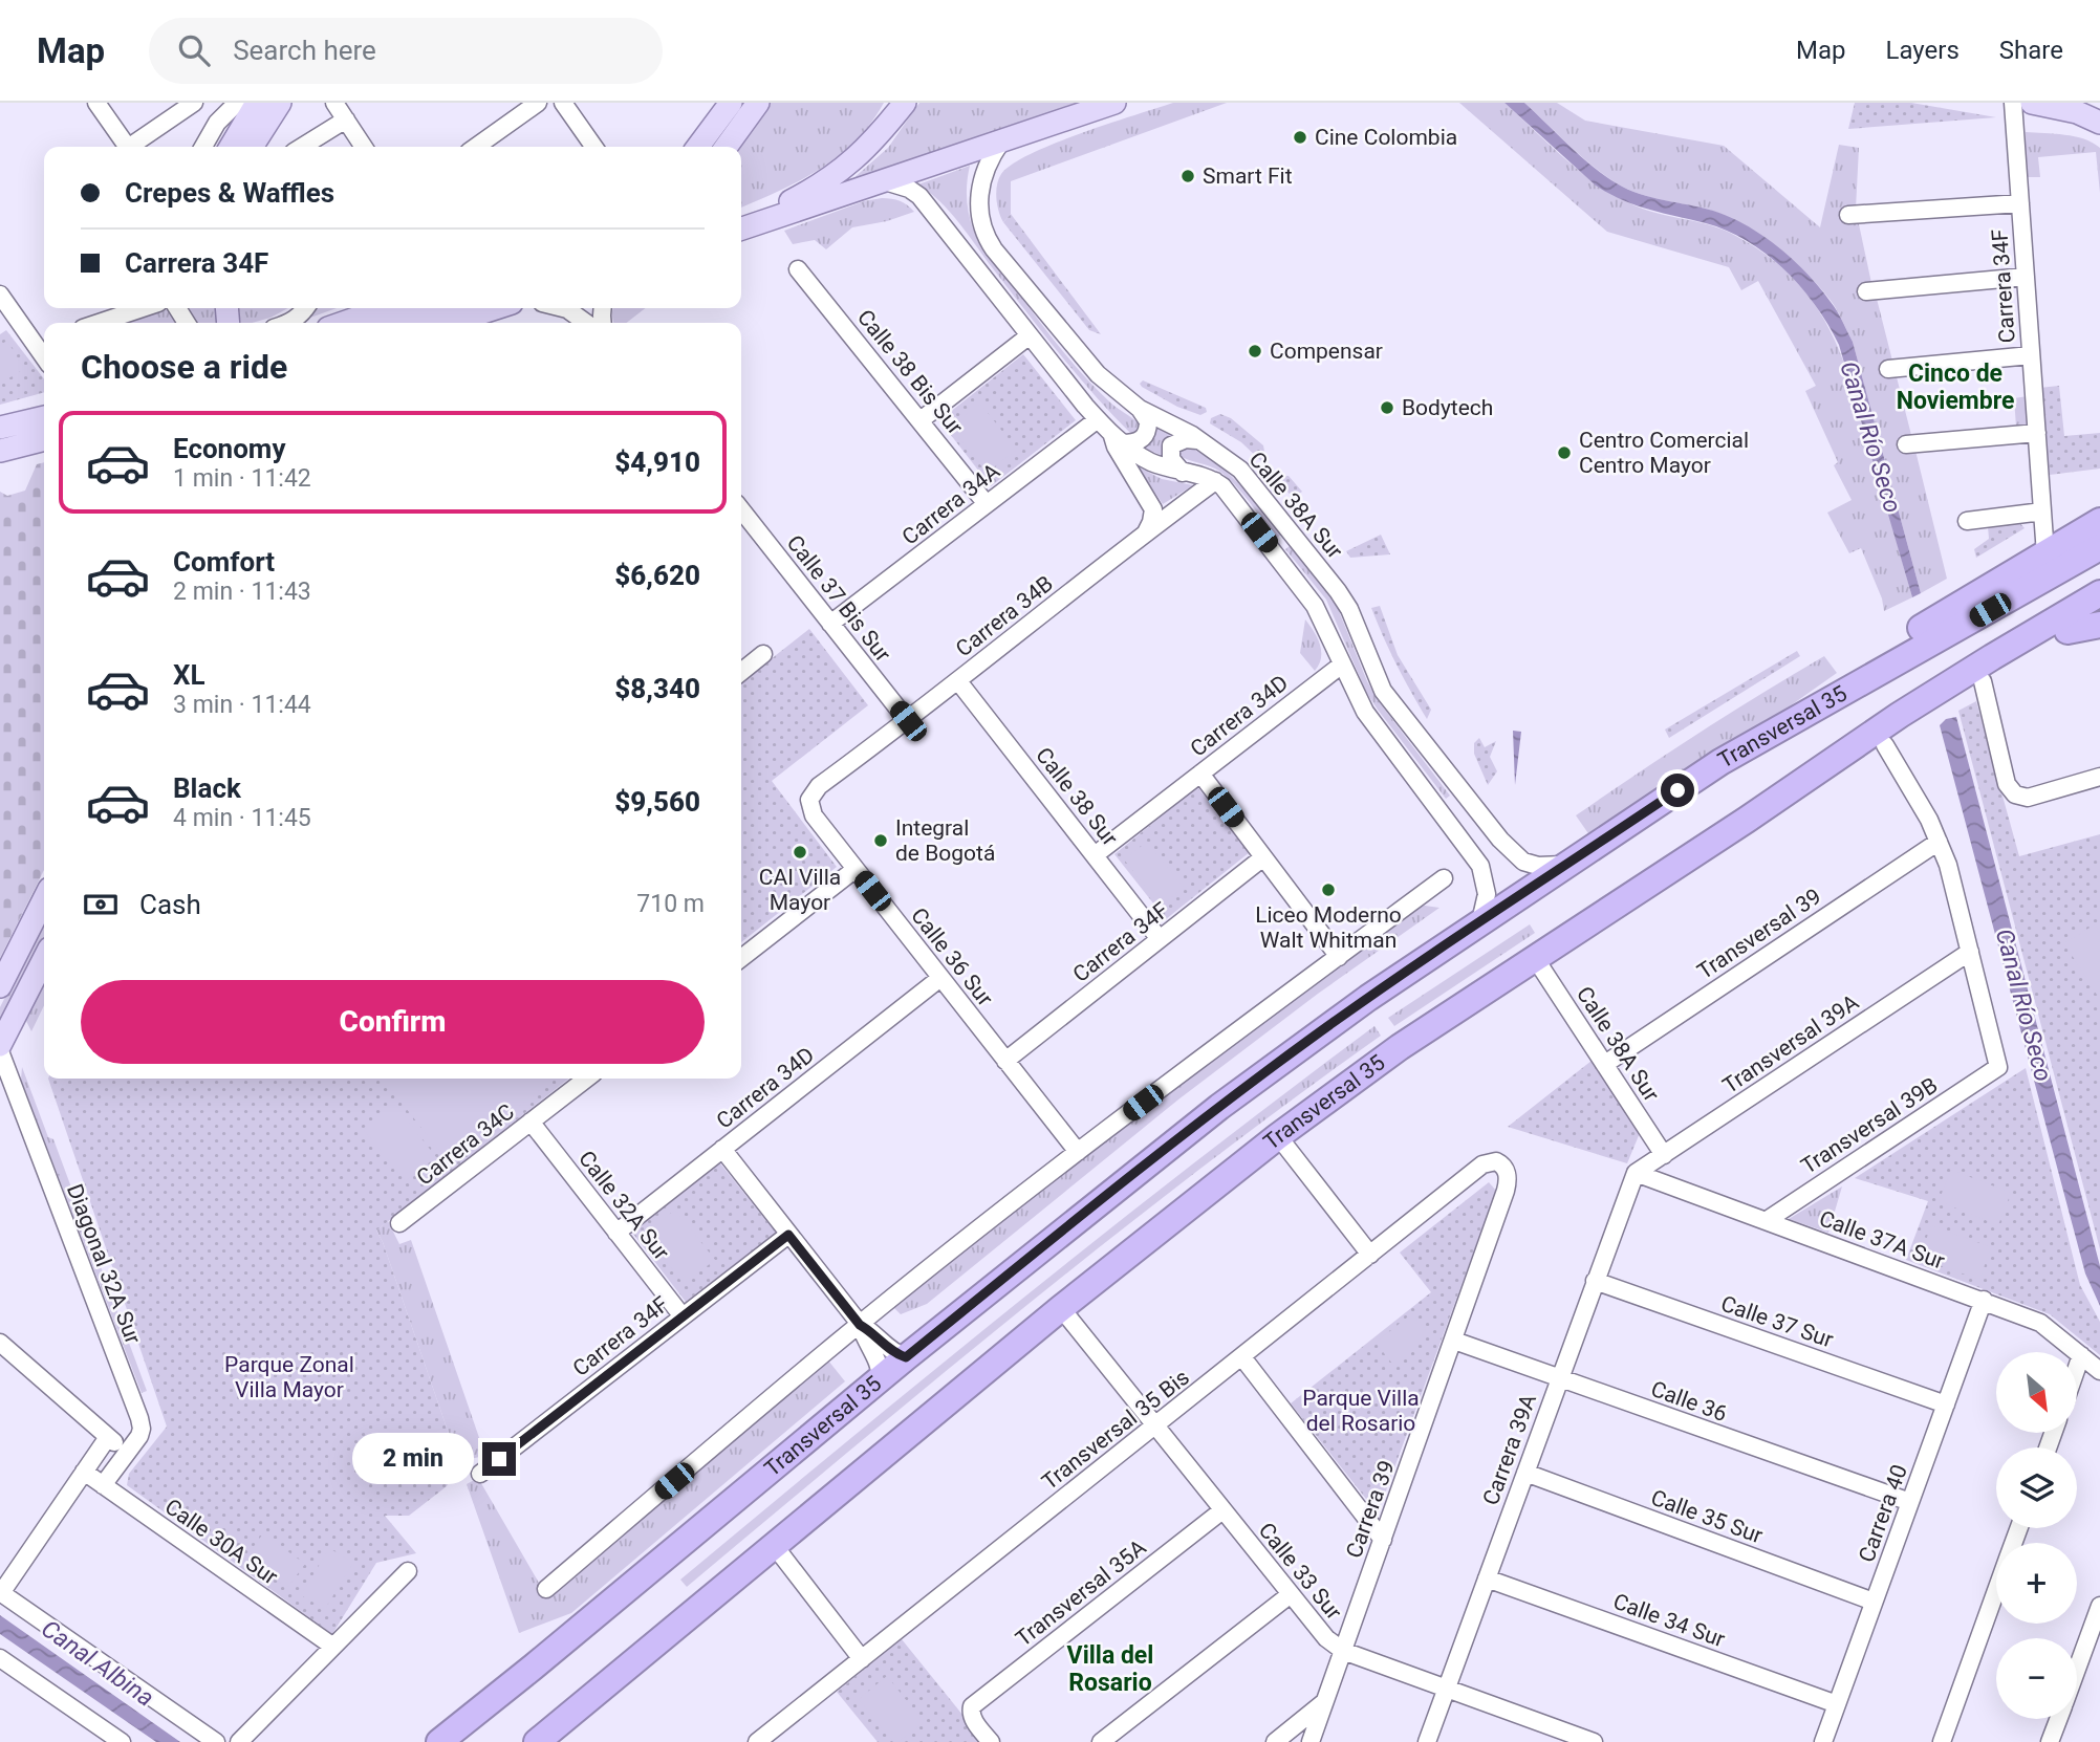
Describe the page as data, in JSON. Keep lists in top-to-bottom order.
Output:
{
  "streets": {
    "highway": ["Transversal 35"],
    "street": [
      "Carrera 34F",
      "Calle 38 Bis Sur",
      "Carrera 34A",
      "Calle 38A Sur",
      "Calle 37 Bis Sur",
      "Carrera 34B",
      "Carrera 34D",
      "Calle 38 Sur",
      "Transversal 39",
      "Calle 36 Sur",
      "Transversal 39A",
      "Transversal 39B",
      "Carrera 34C",
      "Calle 32A Sur",
      "Calle 37A Sur",
      "Diagonal 32A Sur",
      "Calle 37 Sur",
      "Calle 36",
      "Transversal 35 Bis",
      "Carrera 39A",
      "Carrera 39",
      "Carrera 40",
      "Calle 35 Sur",
      "Calle 30A Sur",
      "Calle 33 Sur",
      "Transversal 35A",
      "Calle 34 Sur"
    ]
  },
  "crossings": [
    ["Carrera 34F", "Calle 38 Sur"],
    ["Carrera 34F", "Calle 36 Sur"],
    ["Carrera 34F", "Calle 32A Sur"],
    ["Calle 38 Bis Sur", "Carrera 34A"],
    ["Carrera 34A", "Calle 37 Bis Sur"],
    ["Calle 38A Sur", "Carrera 34B"],
    ["Calle 38A Sur", "Carrera 34D"],
    ["Calle 38A Sur", "Transversal 35"],
    ["Calle 38A Sur", "Transversal 39"],
    ["Calle 38A Sur", "Transversal 39A"],
    ["Calle 37 Bis Sur", "Carrera 34B"],
    ["Carrera 34B", "Calle 38 Sur"],
    ["Carrera 34B", "Calle 36 Sur"],
    ["Carrera 34D", "Calle 38 Sur"],
    ["Carrera 34D", "Calle 36 Sur"],
    ["Carrera 34D", "Calle 32A Sur"],
    ["Transversal 35", "Calle 33 Sur"],
    ["Transversal 39A", "Transversal 39B"],
    ["Transversal 39A", "Calle 37A Sur"],
    ["Transversal 39A", "Carrera 39A"],
    ["Transversal 39B", "Calle 37A Sur"],
    ["Carrera 34C", "Calle 32A Sur"],
    ["Calle 37A Sur", "Carrera 39A"],
    ["Calle 37A Sur", "Carrera 40"],
    ["Diagonal 32A Sur", "Calle 30A Sur"],
    ["Calle 37 Sur", "Carrera 39A"],
    ["Calle 37 Sur", "Carrera 40"],
    ["Calle 36", "Carrera 39A"],
    ["Calle 36", "Carrera 39"],
    ["Calle 36", "Carrera 40"],
    ["Transversal 35 Bis", "Carrera 39"],
    ["Transversal 35 Bis", "Calle 33 Sur"],
    ["Carrera 39A", "Calle 35 Sur"],
    ["Carrera 39A", "Calle 33 Sur"],
    ["Carrera 39A", "Calle 34 Sur"],
    ["Carrera 39", "Calle 33 Sur"],
    ["Carrera 40", "Calle 35 Sur"],
    ["Carrera 40", "Calle 34 Sur"],
    ["Calle 33 Sur", "Transversal 35A"]
  ],
  "districts": ["Cinco de Noviembre", "Villa del Rosario"],
  "water": ["Canal Río Seco", "Canal Albina"],
  "parks": ["Parque Zonal Villa Mayor", "Parque Villa del Rosario"],
  "places": [
    "Cine Colombia",
    "Smart Fit",
    "Compensar",
    "Bodytech",
    "Centro Comercial Centro Mayor",
    "Integral de Bogotá",
    "CAI Villa Mayor",
    "Liceo Moderno Walt Whitman"
  ],
  "north": "bottom right",
  "page": {
    "header": "Map",
    "search": "Search here",
    "nav": ["Map", "Layers", "Share"],
    "banner": ["Crepes & Waffles", "Carrera 34F"],
    "heading": "Choose a ride",
    "list": [
      {
        "name": "Economy",
        "note": "1 min · 11:42",
        "value": "$4,910"
      },
      {
        "name": "Comfort",
        "note": "2 min · 11:43",
        "value": "$6,620"
      },
      {
        "name": "XL",
        "note": "3 min · 11:44",
        "value": "$8,340"
      },
      {
        "name": "Black",
        "note": "4 min · 11:45",
        "value": "$9,560"
      }
    ],
    "pay": ["Cash", "710 m"],
    "buttons": "Confirm",
    "map_buttons": ["+", "−"],
    "bubble": "2 min"
  }
}
